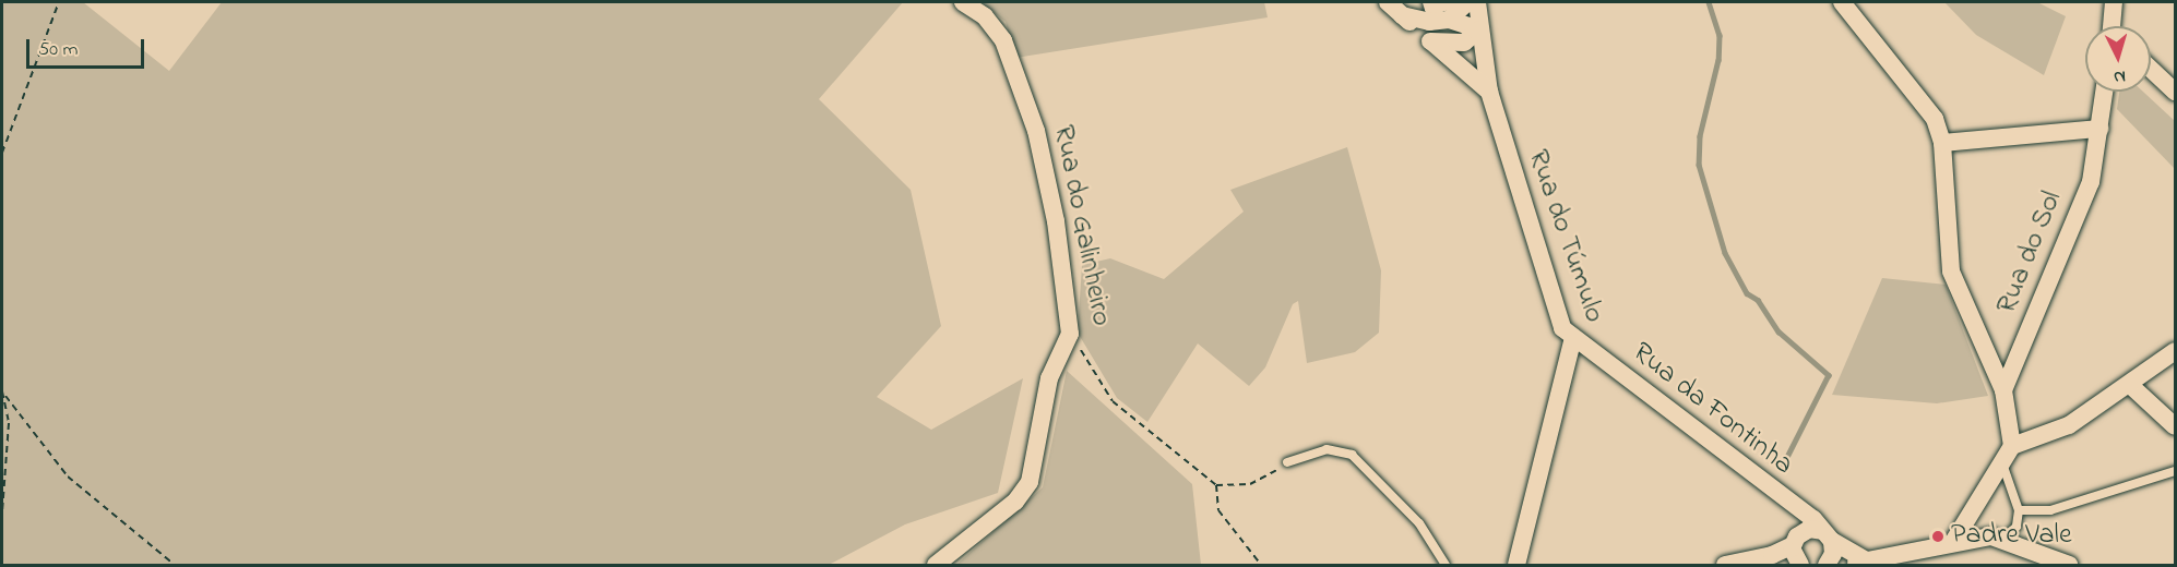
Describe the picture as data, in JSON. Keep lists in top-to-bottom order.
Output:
{
  "streets": {
    "street": [
      "Rua do Galinheiro",
      "Rua do Túmulo",
      "Rua do Sol",
      "Rua da Fontinha"
    ]
  },
  "crossings": [
    ["Rua do Túmulo", "Rua da Fontinha"]
  ],
  "places": ["Padre Vale"],
  "scale_bar": "50 m",
  "north": "bottom"
}
